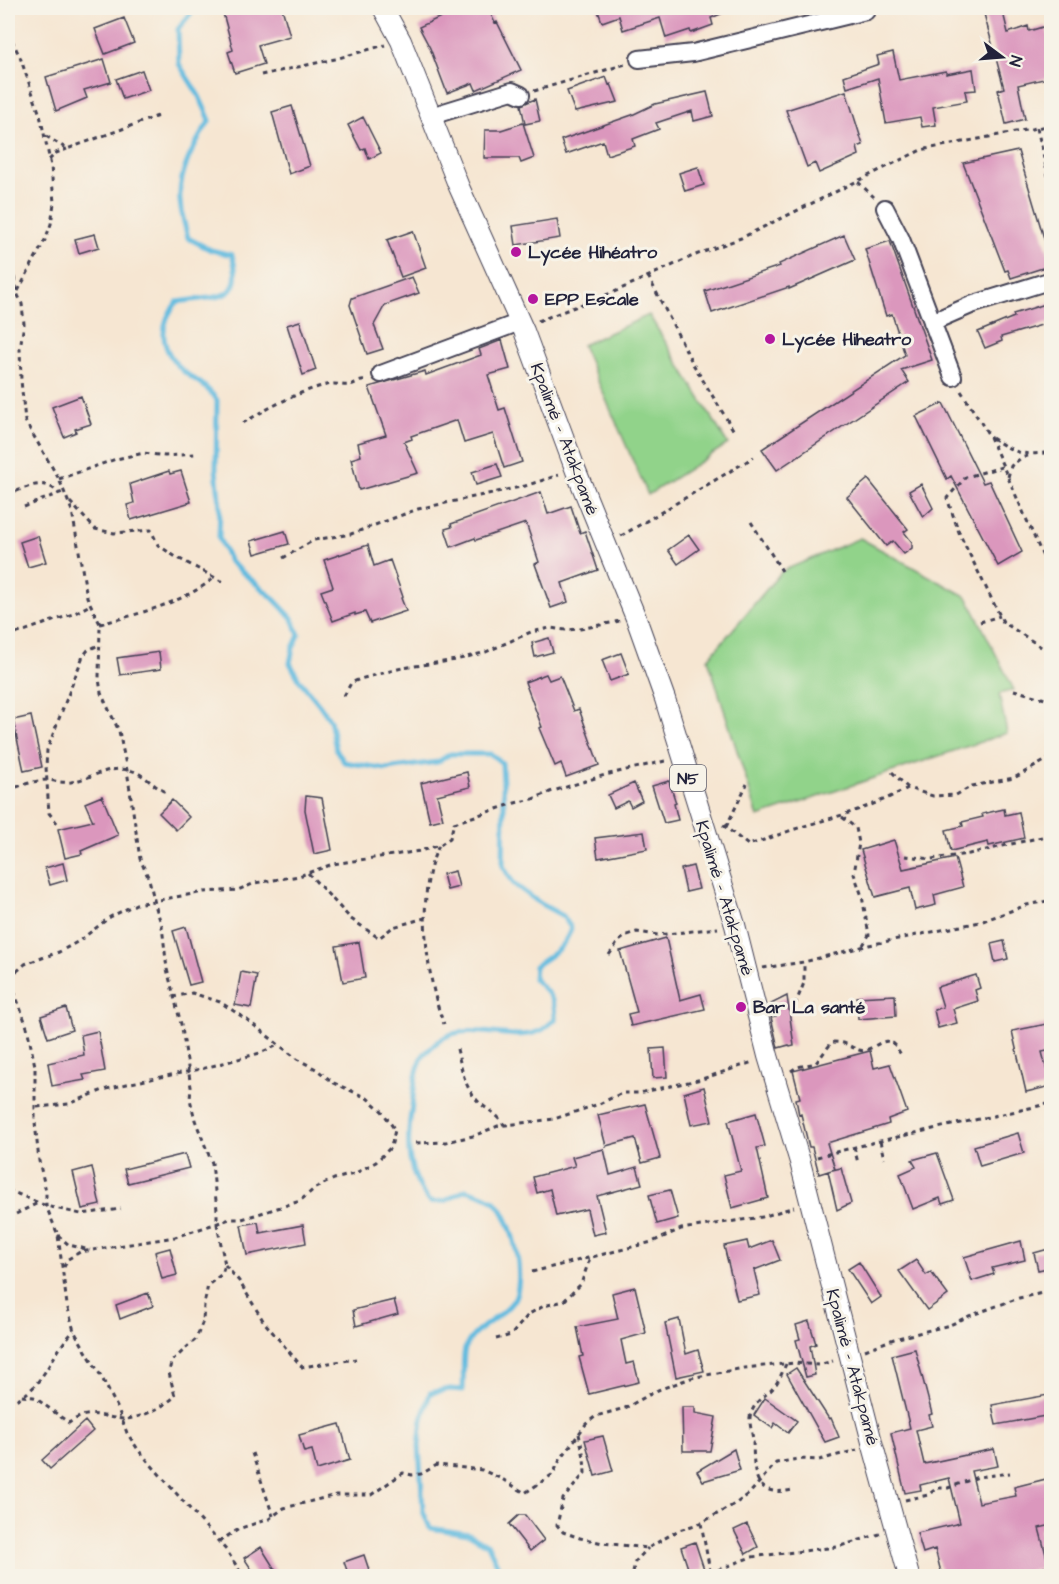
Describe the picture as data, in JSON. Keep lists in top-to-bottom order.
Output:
{
  "streets": {
    "main road": ["Kpalimé - Atakpamé", "N5"]
  },
  "places": [
    "Lycée Hihéatro",
    "EPP Escale",
    "Lycée Hiheatro",
    "Bar La santé"
  ],
  "north": "right"
}
